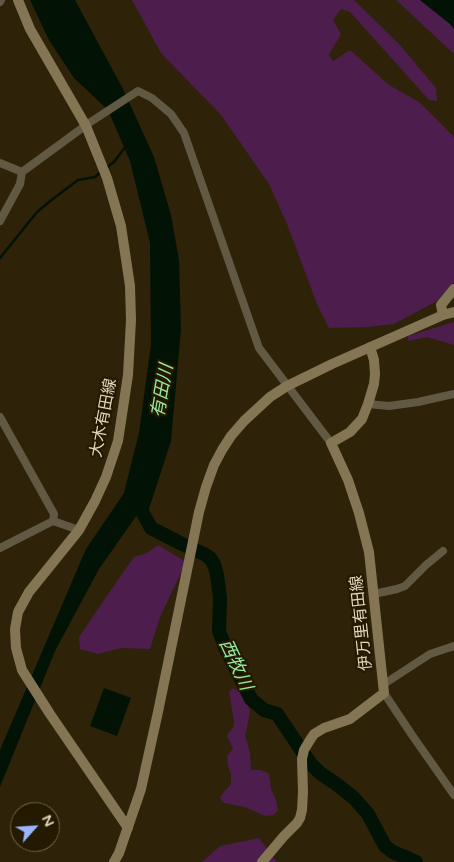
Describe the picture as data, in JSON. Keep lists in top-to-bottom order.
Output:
{
  "streets": {
    "main road": ["大木有田線", "伊万里有田線"]
  },
  "water": ["有田川", "西牧川"],
  "north": "top right"
}
